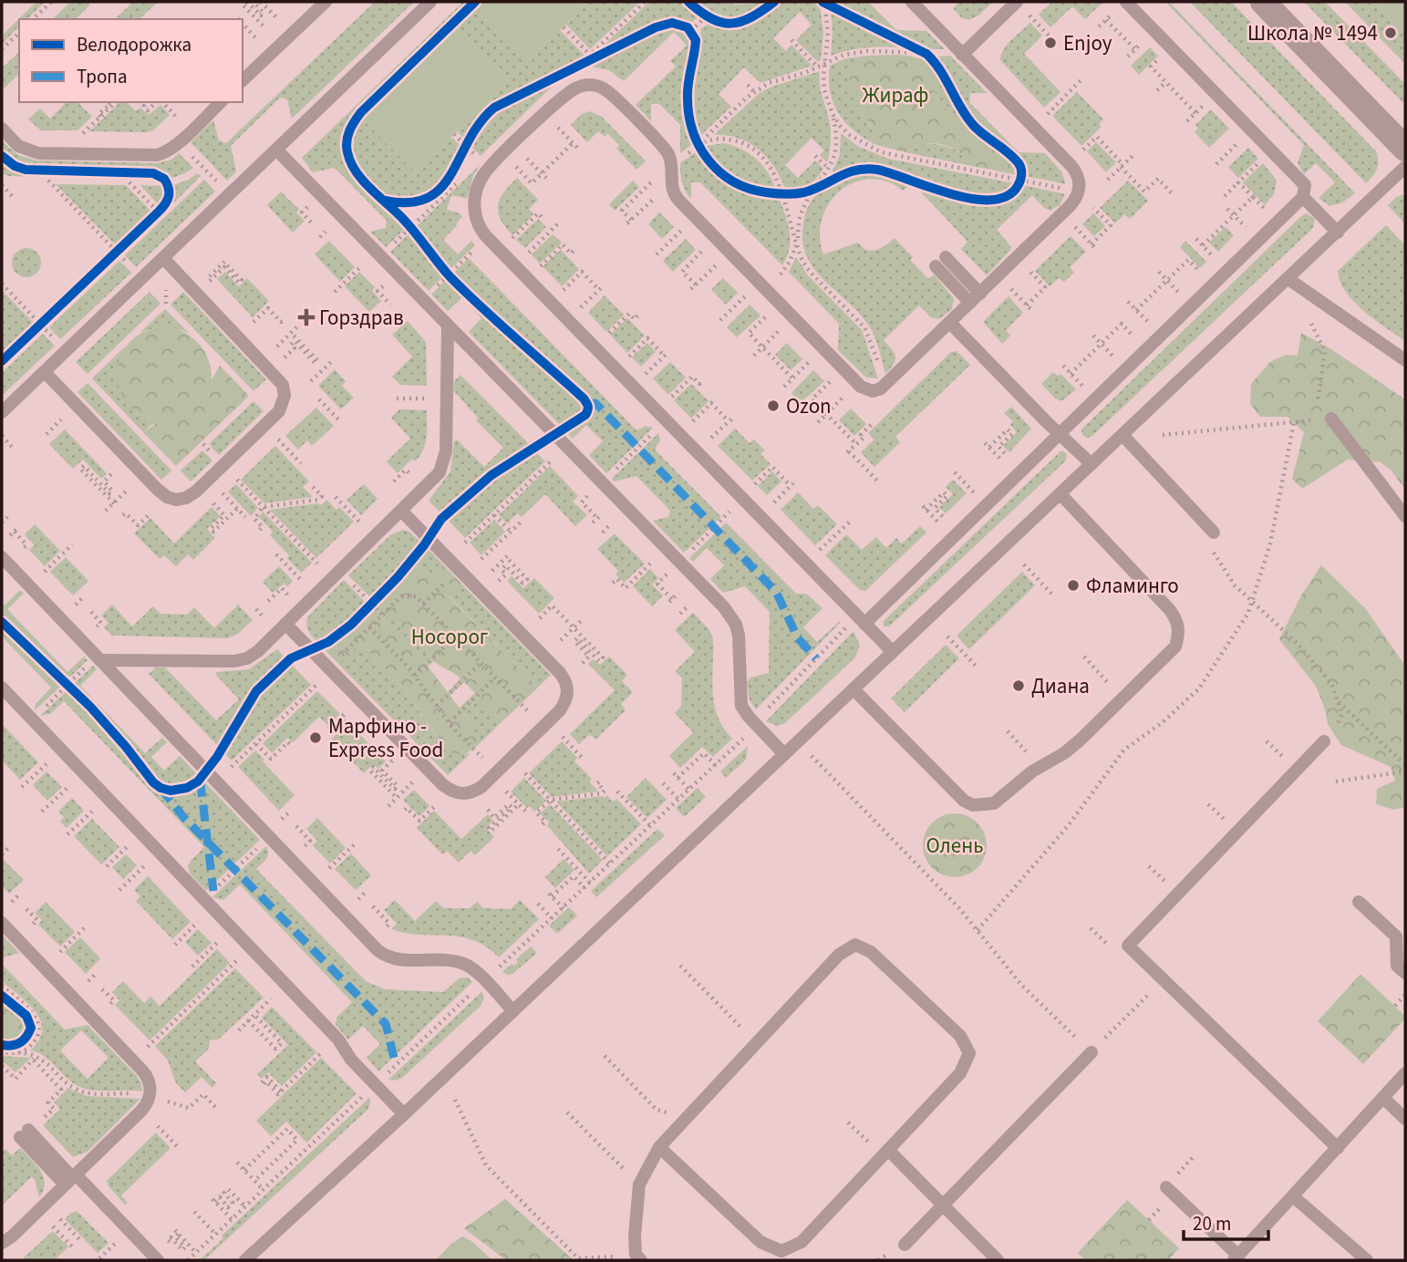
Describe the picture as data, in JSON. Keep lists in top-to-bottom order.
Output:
{
  "parks": ["Жираф", "Носорог", "Олень"],
  "places": {
    "other": [
      "Школа № 1494",
      "Enjoy",
      "Ozon",
      "Фламинго",
      "Диана",
      "Марфино - Express Food"
    ],
    "health": ["Горздрав"]
  },
  "legend": ["Велодорожка", "Тропа"],
  "scale_bar": "20 m"
}
